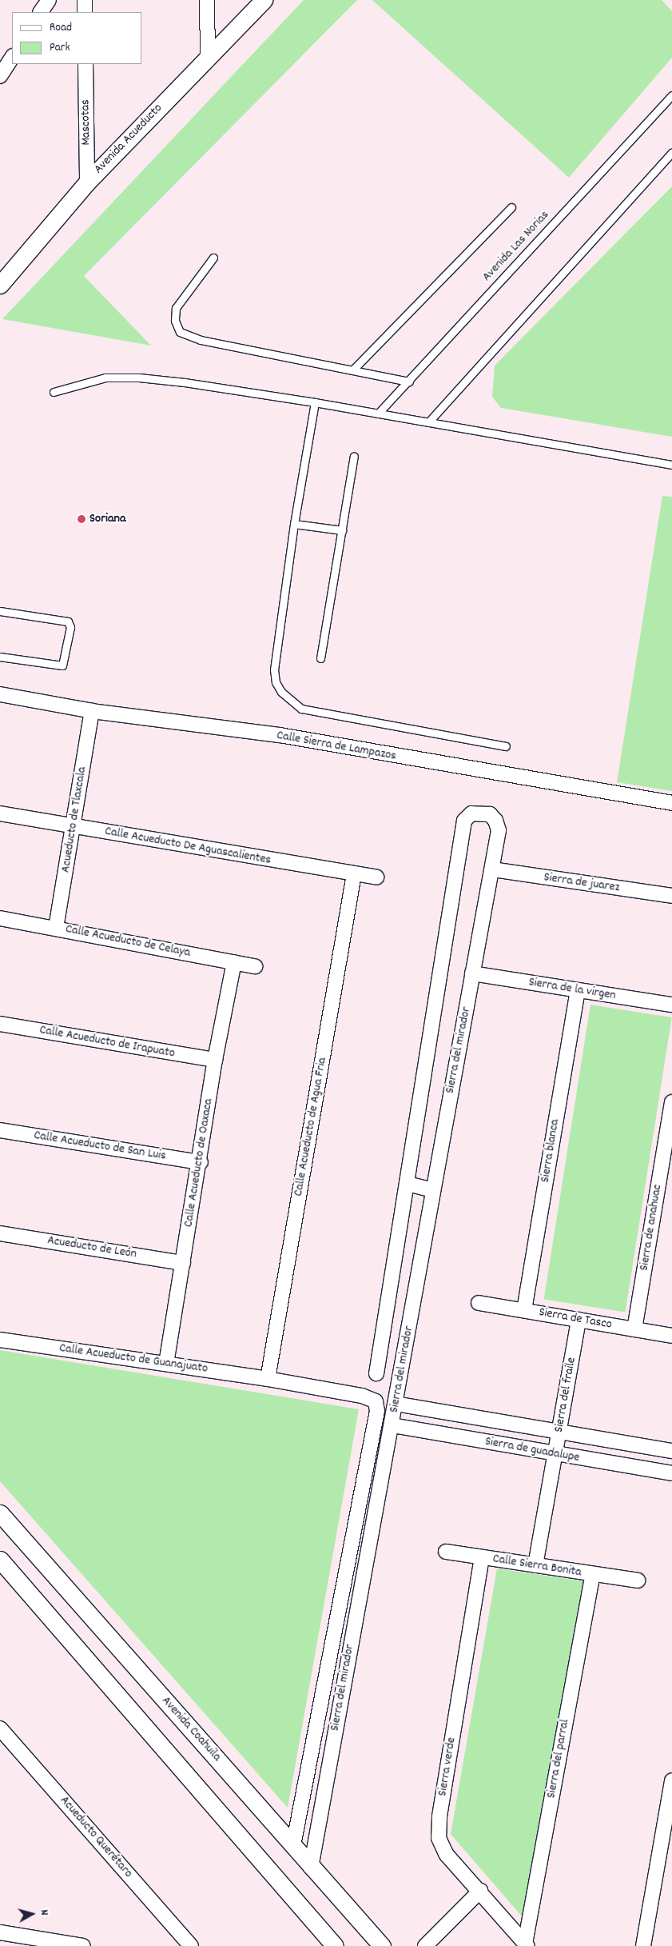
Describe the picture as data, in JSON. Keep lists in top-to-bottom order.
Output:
{
  "streets": {
    "street": [
      "Mascotas",
      "Avenida Acueducto",
      "Calle Sierra de Lampazos",
      "Acueducto de Tlaxcala",
      "Calle Acueducto De Aguascalientes",
      "Sierra de juarez",
      "Calle Acueducto de Celaya",
      "Sierra de la virgen",
      "Calle Acueducto de Irapuato",
      "Sierra del mirador",
      "Calle Acueducto de Agua Fria",
      "Calle Acueducto de San Luis",
      "Sierra blanca",
      "Calle Acueducto de Oaxaca",
      "Sierra de anahuac",
      "Acueducto de León",
      "Sierra de Tasco",
      "Calle Acueducto de Guanajuato",
      "Sierra del fraile",
      "Sierra de guadalupe",
      "Calle Sierra Bonita",
      "Avenida Coahuila",
      "Sierra del parral",
      "Sierra verde",
      "Acueducto Querétaro"
    ],
    "lane": ["Avenida Las Norias"]
  },
  "crossings": [
    ["Mascotas", "Avenida Acueducto"],
    ["Calle Sierra de Lampazos", "Acueducto de Tlaxcala"],
    ["Acueducto de Tlaxcala", "Calle Acueducto De Aguascalientes"],
    ["Acueducto de Tlaxcala", "Calle Acueducto de Celaya"],
    ["Calle Acueducto De Aguascalientes", "Calle Acueducto de Agua Fria"],
    ["Sierra de juarez", "Sierra del mirador"],
    ["Calle Acueducto de Celaya", "Calle Acueducto de Oaxaca"],
    ["Sierra de la virgen", "Sierra del mirador"],
    ["Sierra de la virgen", "Sierra blanca"],
    ["Calle Acueducto de Irapuato", "Calle Acueducto de Oaxaca"],
    ["Sierra del mirador", "Calle Acueducto de Guanajuato"],
    ["Sierra del mirador", "Sierra de guadalupe"],
    ["Sierra del mirador", "Avenida Coahuila"],
    ["Calle Acueducto de Agua Fria", "Calle Acueducto de Guanajuato"],
    ["Calle Acueducto de San Luis", "Calle Acueducto de Oaxaca"],
    ["Sierra blanca", "Sierra de Tasco"],
    ["Calle Acueducto de Oaxaca", "Acueducto de León"],
    ["Calle Acueducto de Oaxaca", "Calle Acueducto de Guanajuato"],
    ["Sierra de anahuac", "Sierra de Tasco"],
    ["Sierra de Tasco", "Sierra del fraile"],
    ["Sierra del fraile", "Sierra de guadalupe"],
    ["Sierra del fraile", "Calle Sierra Bonita"],
    ["Calle Sierra Bonita", "Sierra del parral"],
    ["Calle Sierra Bonita", "Sierra verde"],
    ["Sierra del parral", "Sierra verde"]
  ],
  "places": ["Soriana"],
  "legend": ["Road", "Park"],
  "north": "right"
}
